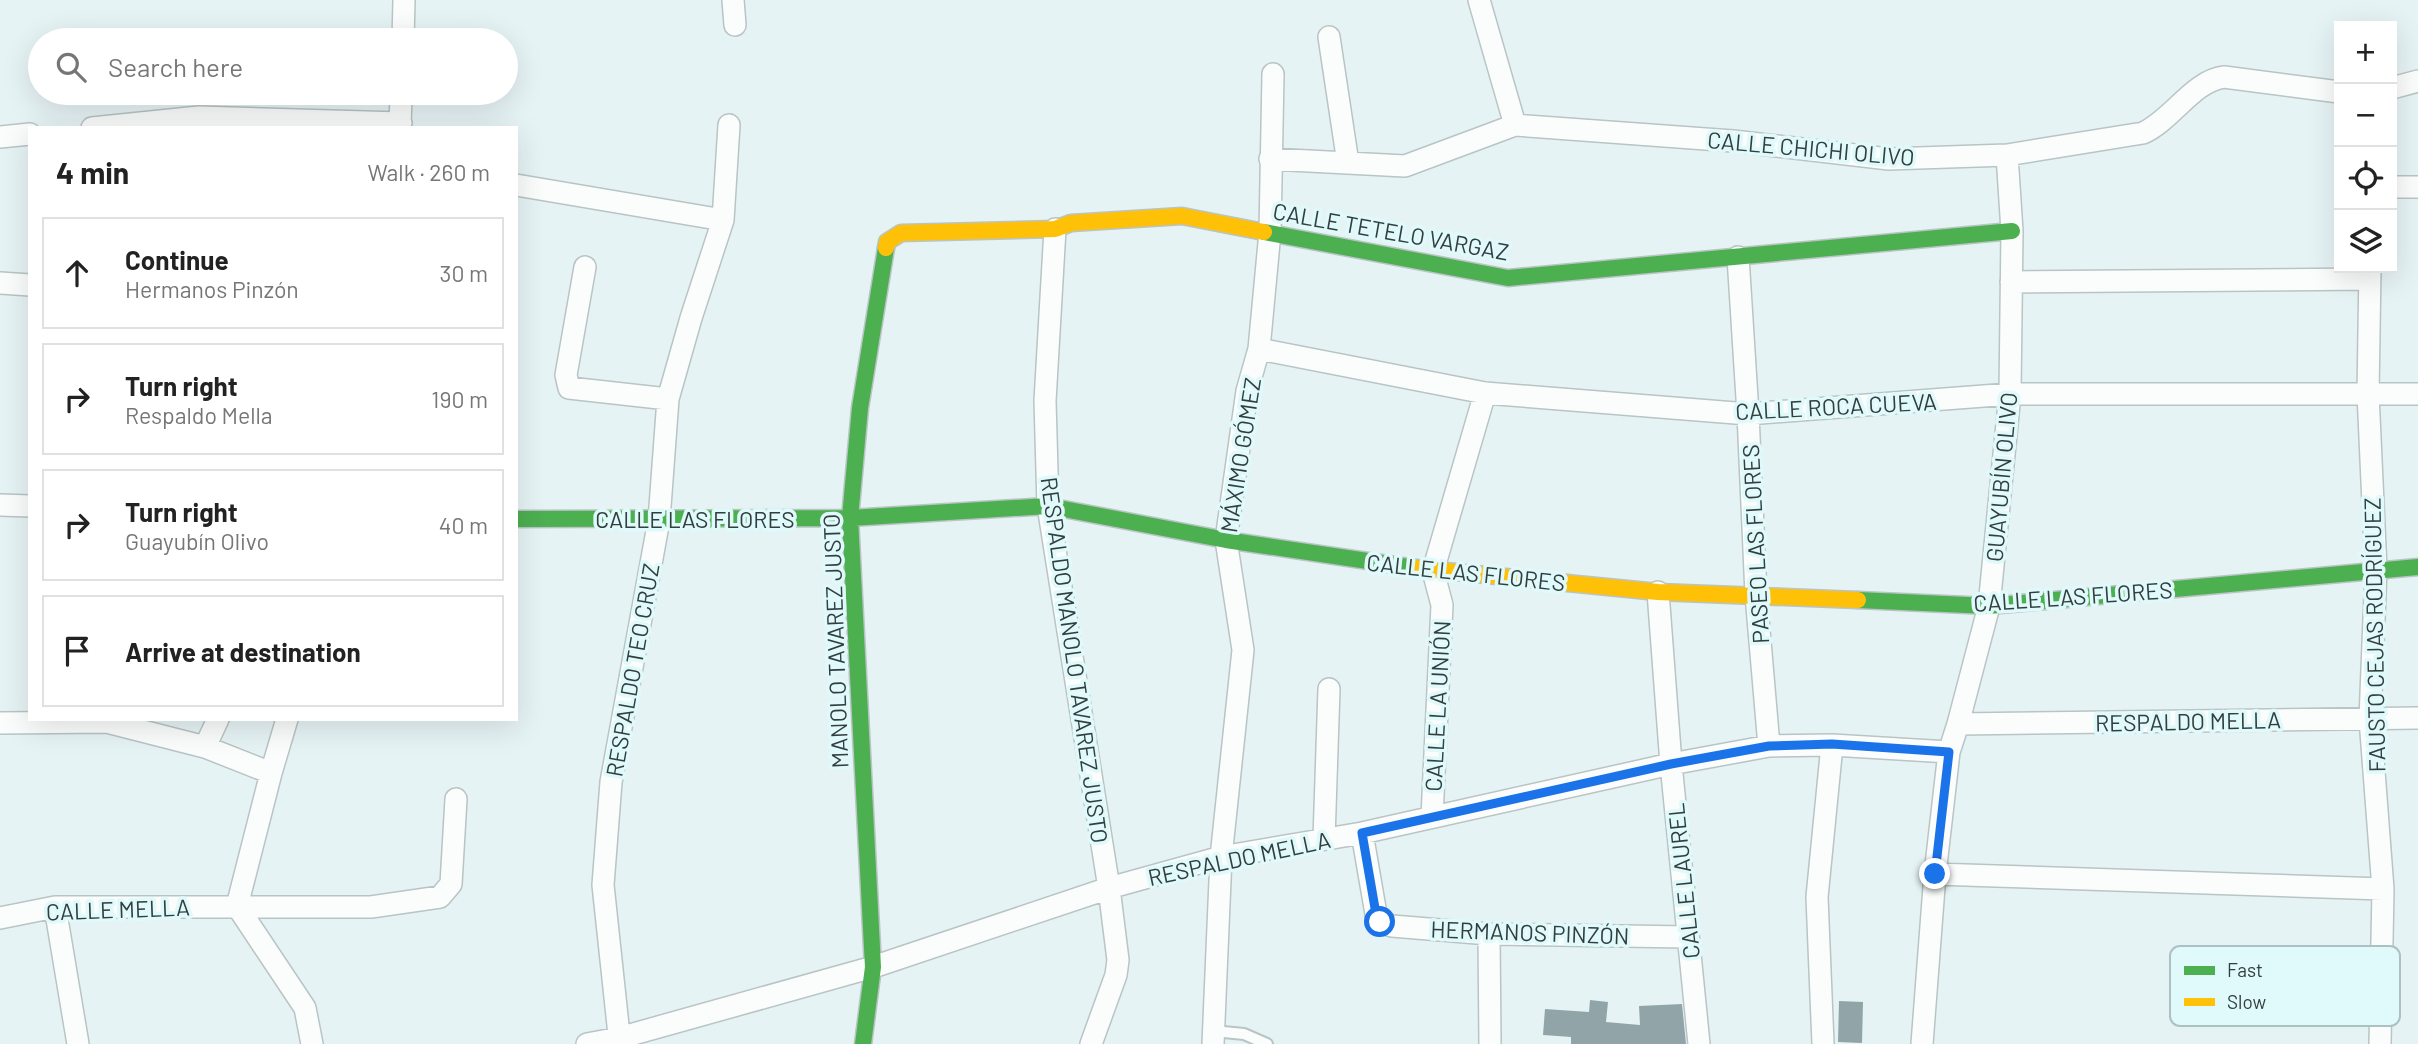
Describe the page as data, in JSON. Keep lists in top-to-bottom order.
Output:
{
  "streets": {
    "street": [
      "CALLE CHICHI OLIVO",
      "CALLE TETELO VARGAZ",
      "CALLE ROCA CUEVA",
      "MÁXIMO GÓMEZ",
      "GUAYUBÍN OLIVO",
      "CALLE LAS FLORES",
      "PASEO LAS FLORES",
      "FAUSTO CEJAS RODRÍGUEZ",
      "MANOLO TAVAREZ JUSTO",
      "RESPALDO MANOLO TAVAREZ JUSTO",
      "RESPALDO TEO CRUZ",
      "CALLE LA UNIÓN",
      "RESPALDO MELLA",
      "CALLE LAUREL",
      "CALLE MELLA",
      "HERMANOS PINZÓN"
    ]
  },
  "crossings": [
    ["CALLE CHICHI OLIVO", "MÁXIMO GÓMEZ"],
    ["CALLE CHICHI OLIVO", "GUAYUBÍN OLIVO"],
    ["CALLE TETELO VARGAZ", "MÁXIMO GÓMEZ"],
    ["CALLE TETELO VARGAZ", "GUAYUBÍN OLIVO"],
    ["CALLE TETELO VARGAZ", "PASEO LAS FLORES"],
    ["CALLE TETELO VARGAZ", "MANOLO TAVAREZ JUSTO"],
    ["CALLE TETELO VARGAZ", "RESPALDO MANOLO TAVAREZ JUSTO"],
    ["CALLE ROCA CUEVA", "MÁXIMO GÓMEZ"],
    ["CALLE ROCA CUEVA", "GUAYUBÍN OLIVO"],
    ["CALLE ROCA CUEVA", "PASEO LAS FLORES"],
    ["CALLE ROCA CUEVA", "FAUSTO CEJAS RODRÍGUEZ"],
    ["MÁXIMO GÓMEZ", "CALLE LAS FLORES"],
    ["MÁXIMO GÓMEZ", "RESPALDO MELLA"],
    ["GUAYUBÍN OLIVO", "CALLE LAS FLORES"],
    ["GUAYUBÍN OLIVO", "RESPALDO MELLA"],
    ["CALLE LAS FLORES", "PASEO LAS FLORES"],
    ["CALLE LAS FLORES", "FAUSTO CEJAS RODRÍGUEZ"],
    ["CALLE LAS FLORES", "MANOLO TAVAREZ JUSTO"],
    ["CALLE LAS FLORES", "RESPALDO MANOLO TAVAREZ JUSTO"],
    ["CALLE LAS FLORES", "RESPALDO TEO CRUZ"],
    ["CALLE LAS FLORES", "CALLE LA UNIÓN"],
    ["CALLE LAS FLORES", "CALLE LAUREL"],
    ["PASEO LAS FLORES", "RESPALDO MELLA"],
    ["FAUSTO CEJAS RODRÍGUEZ", "RESPALDO MELLA"],
    ["MANOLO TAVAREZ JUSTO", "RESPALDO MELLA"],
    ["RESPALDO MANOLO TAVAREZ JUSTO", "RESPALDO MELLA"],
    ["RESPALDO TEO CRUZ", "RESPALDO MELLA"],
    ["CALLE LA UNIÓN", "RESPALDO MELLA"],
    ["RESPALDO MELLA", "CALLE LAUREL"],
    ["RESPALDO MELLA", "HERMANOS PINZÓN"],
    ["CALLE LAUREL", "HERMANOS PINZÓN"]
  ],
  "legend": ["Fast", "Slow"],
  "page": {
    "map_buttons": ["+", "−"],
    "search": "Search here",
    "heading": ["4 min", "Walk · 260 m"],
    "list": [
      ["Continue", "Hermanos Pinzón", "30 m"],
      ["Turn right", "Respaldo Mella", "190 m"],
      ["Turn right", "Guayubín Olivo", "40 m"],
      "Arrive at destination"
    ]
  }
}
